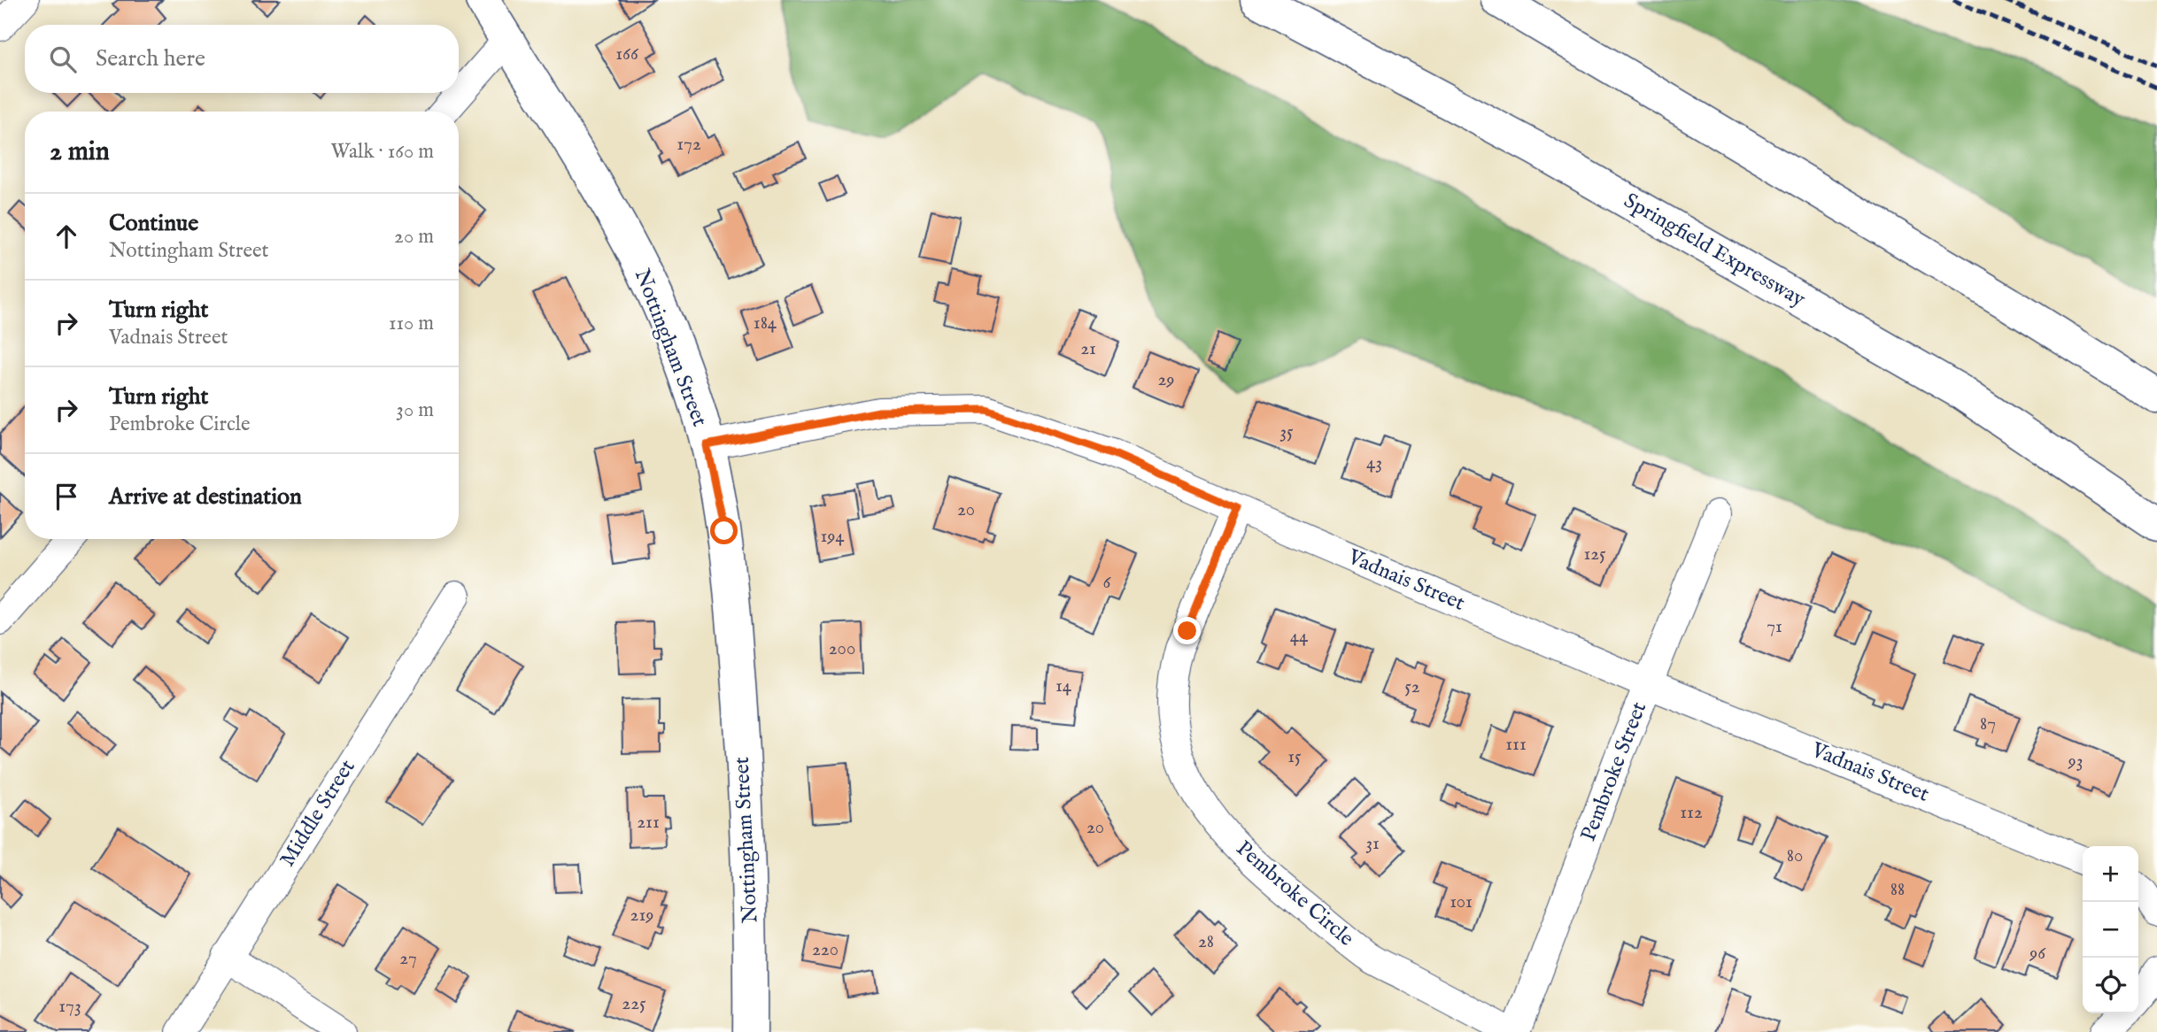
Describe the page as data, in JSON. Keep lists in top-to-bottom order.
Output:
{
  "streets": {
    "main road": ["Springfield Expressway", "Nottingham Street"],
    "street": [
      "Vadnais Street",
      "Pembroke Street",
      "Middle Street",
      "Pembroke Circle"
    ]
  },
  "crossings": [
    ["Nottingham Street", "Vadnais Street"],
    ["Vadnais Street", "Pembroke Street"],
    ["Vadnais Street", "Pembroke Circle"]
  ],
  "house_numbers": [
    "166",
    "172",
    "184",
    "21",
    "29",
    "35",
    "43",
    "20",
    "194",
    "125",
    "6",
    "71",
    "44",
    "200",
    "14",
    "52",
    "87",
    "111",
    "15",
    "93",
    "112",
    "211",
    "20",
    "31",
    "80",
    "88",
    "101",
    "219",
    "28",
    "220",
    "96",
    "27",
    "225",
    "173"
  ],
  "page": {
    "search": "Search here",
    "heading": ["2 min", "Walk · 160 m"],
    "list": [
      ["Continue", "Nottingham Street", "20 m"],
      ["Turn right", "Vadnais Street", "110 m"],
      ["Turn right", "Pembroke Circle", "30 m"],
      "Arrive at destination"
    ],
    "map_buttons": ["+", "−"]
  }
}
